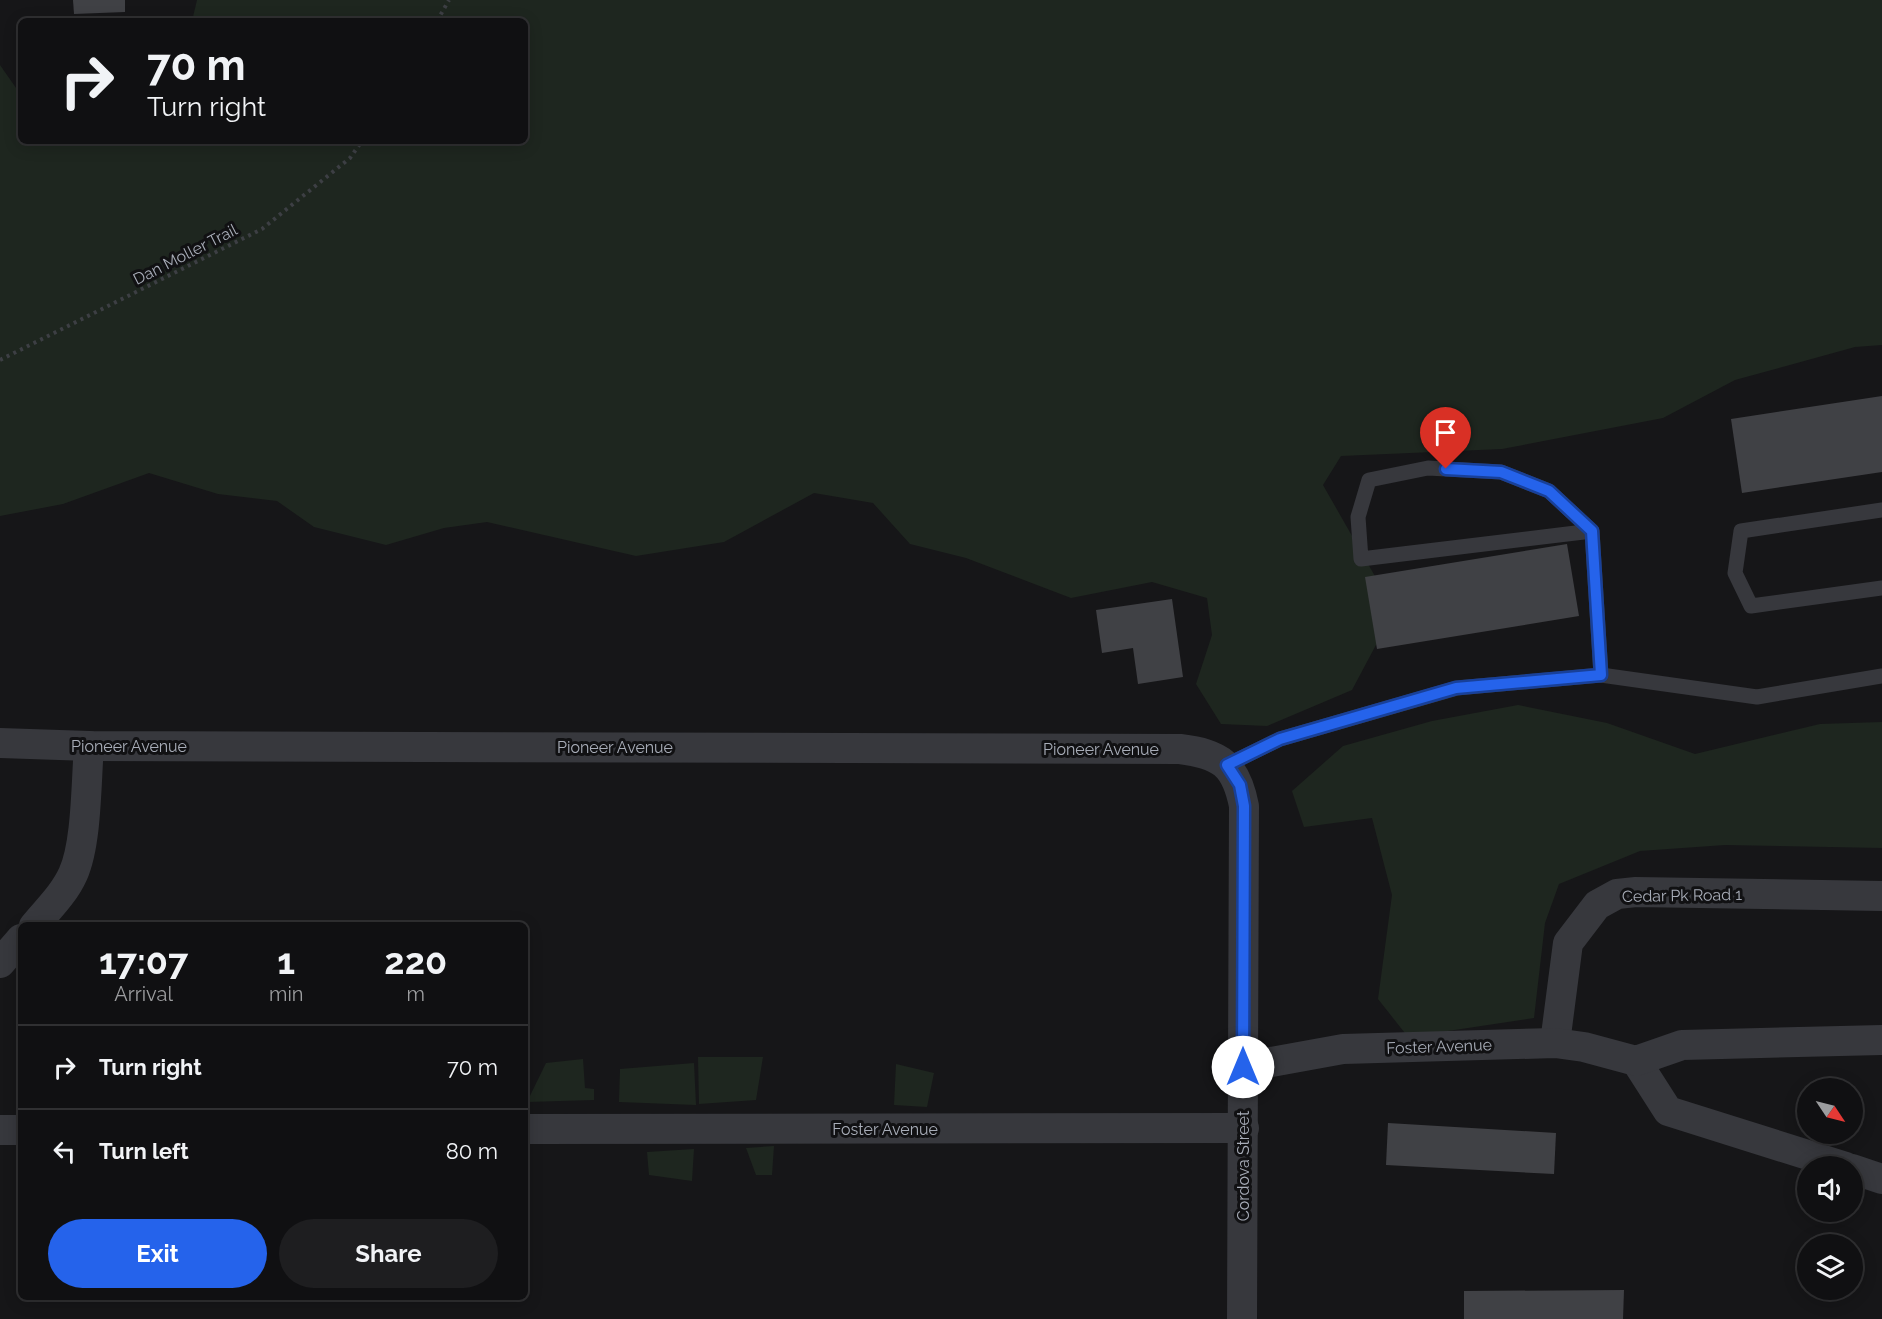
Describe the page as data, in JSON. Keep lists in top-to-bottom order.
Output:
{
  "streets": {
    "street": [
      "Pioneer Avenue",
      "Cedar Pk Road 1",
      "Foster Avenue",
      "Cordova Street"
    ],
    "path": ["Dan Moller Trail"]
  },
  "crossings": [
    ["Pioneer Avenue", "Cordova Street"],
    ["Cedar Pk Road 1", "Foster Avenue"],
    ["Foster Avenue", "Cordova Street"]
  ],
  "north": "bottom right",
  "page": {
    "turn": ["70 m", "Turn right"],
    "eta": [
      "17:07",
      "Arrival",
      "1",
      "min",
      "220",
      "m"
    ],
    "list": [
      {
        "name": "Turn right",
        "value": "70 m"
      },
      {
        "name": "Turn left",
        "value": "80 m"
      }
    ],
    "buttons": ["Exit", "Share"]
  }
}
